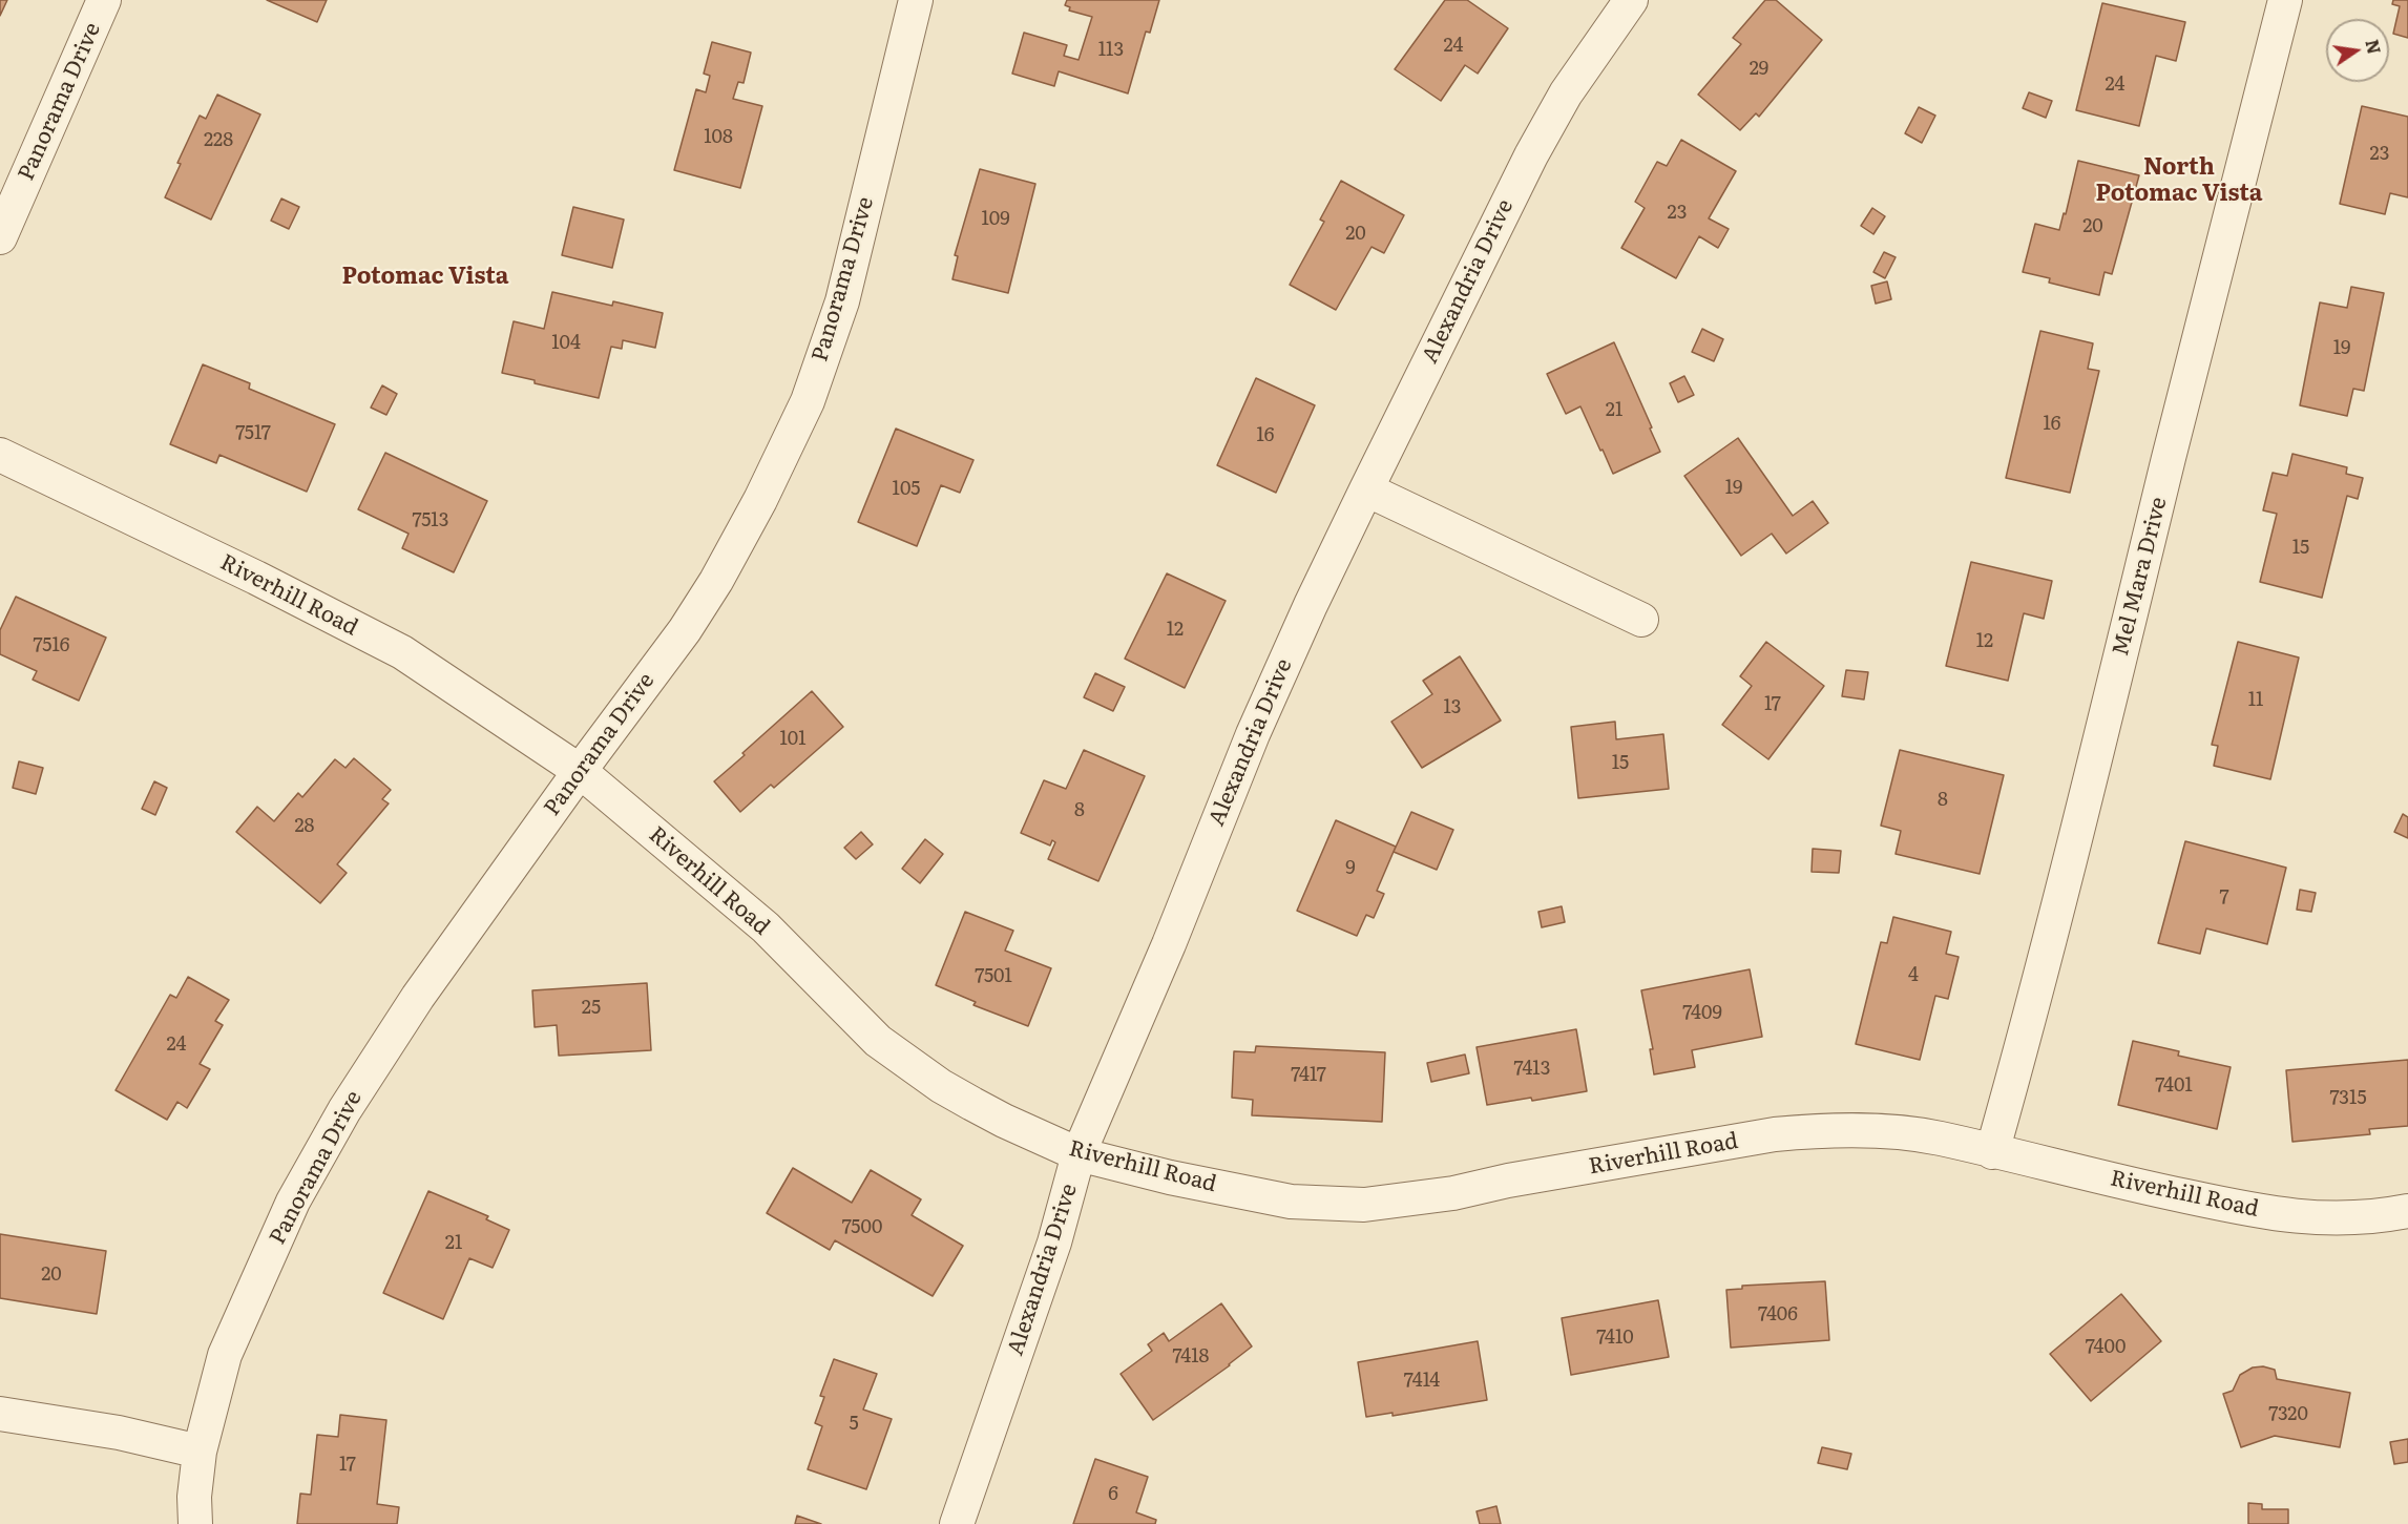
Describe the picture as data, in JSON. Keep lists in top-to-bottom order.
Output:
{
  "streets": {
    "street": [
      "Panorama Drive",
      "Alexandria Drive",
      "Mel Mara Drive",
      "Riverhill Road"
    ]
  },
  "crossings": [
    ["Panorama Drive", "Riverhill Road"],
    ["Alexandria Drive", "Riverhill Road"],
    ["Mel Mara Drive", "Riverhill Road"]
  ],
  "districts": ["North Potomac Vista", "Potomac Vista"],
  "house_numbers": [
    "24",
    "113",
    "29",
    "24",
    "108",
    "228",
    "23",
    "23",
    "109",
    "20",
    "20",
    "104",
    "19",
    "21",
    "16",
    "7517",
    "16",
    "19",
    "105",
    "7513",
    "15",
    "12",
    "12",
    "7516",
    "11",
    "17",
    "13",
    "101",
    "15",
    "8",
    "8",
    "28",
    "9",
    "7",
    "4",
    "7501",
    "25",
    "7409",
    "24",
    "7413",
    "7417",
    "7401",
    "7315",
    "7500",
    "21",
    "20",
    "7406",
    "7410",
    "7400",
    "7418",
    "7414",
    "7320",
    "5",
    "17",
    "6"
  ],
  "north": "right"
}
